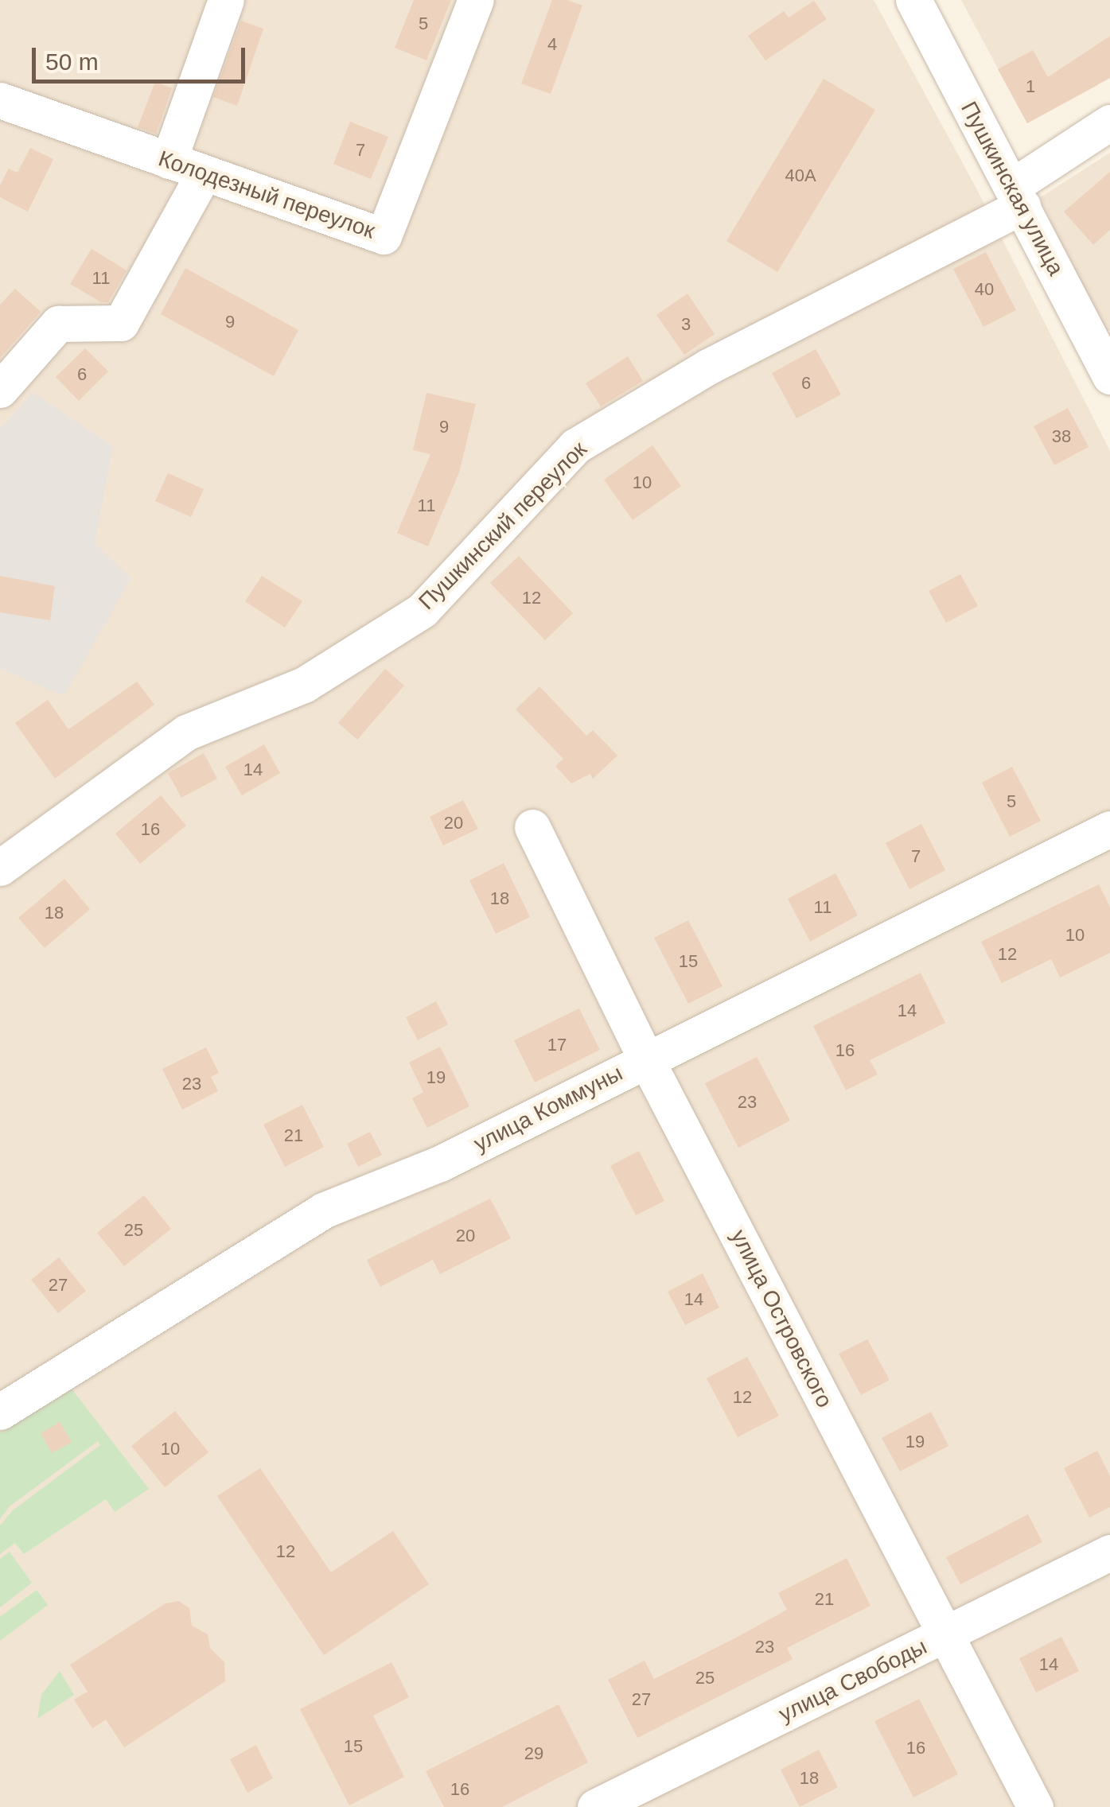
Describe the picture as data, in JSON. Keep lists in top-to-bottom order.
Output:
{
  "streets": {
    "street": [
      "Пушкинская улица",
      "Колодезный переулок",
      "Пушкинский переулок",
      "улица Коммуны",
      "улица Островского",
      "улица Свободы"
    ]
  },
  "crossings": [
    ["Пушкинская улица", "Пушкинский переулок"],
    ["улица Коммуны", "улица Островского"],
    ["улица Островского", "улица Свободы"]
  ],
  "house_numbers": [
    "5",
    "4",
    "1",
    "7",
    "40А",
    "11",
    "40",
    "9",
    "3",
    "6",
    "6",
    "9",
    "38",
    "10",
    "11",
    "12",
    "14",
    "5",
    "20",
    "16",
    "7",
    "18",
    "11",
    "18",
    "10",
    "12",
    "15",
    "14",
    "17",
    "16",
    "19",
    "23",
    "23",
    "21",
    "25",
    "20",
    "27",
    "14",
    "12",
    "19",
    "10",
    "12",
    "21",
    "23",
    "14",
    "25",
    "27",
    "15",
    "16",
    "29",
    "18",
    "16"
  ],
  "scale_bar": "50 m"
}
